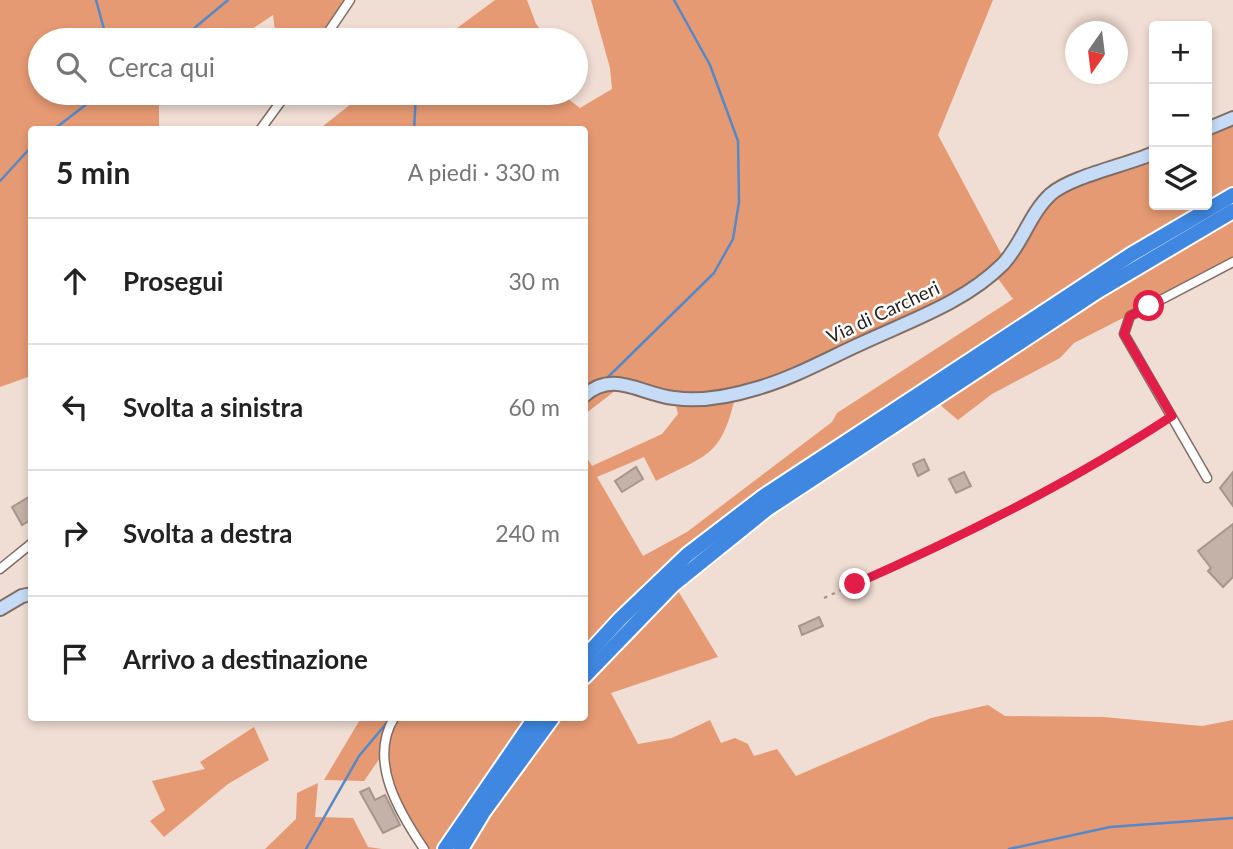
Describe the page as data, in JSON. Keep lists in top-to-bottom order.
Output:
{
  "streets": {
    "street": ["Via di Carcheri"]
  },
  "north": "bottom",
  "page": {
    "map_buttons": ["+", "−"],
    "search": "Cerca qui",
    "heading": ["5 min", "A piedi · 330 m"],
    "list": [
      ["Prosegui", "30 m"],
      ["Svolta a sinistra", "60 m"],
      ["Svolta a destra", "240 m"],
      "Arrivo a destinazione"
    ]
  }
}
